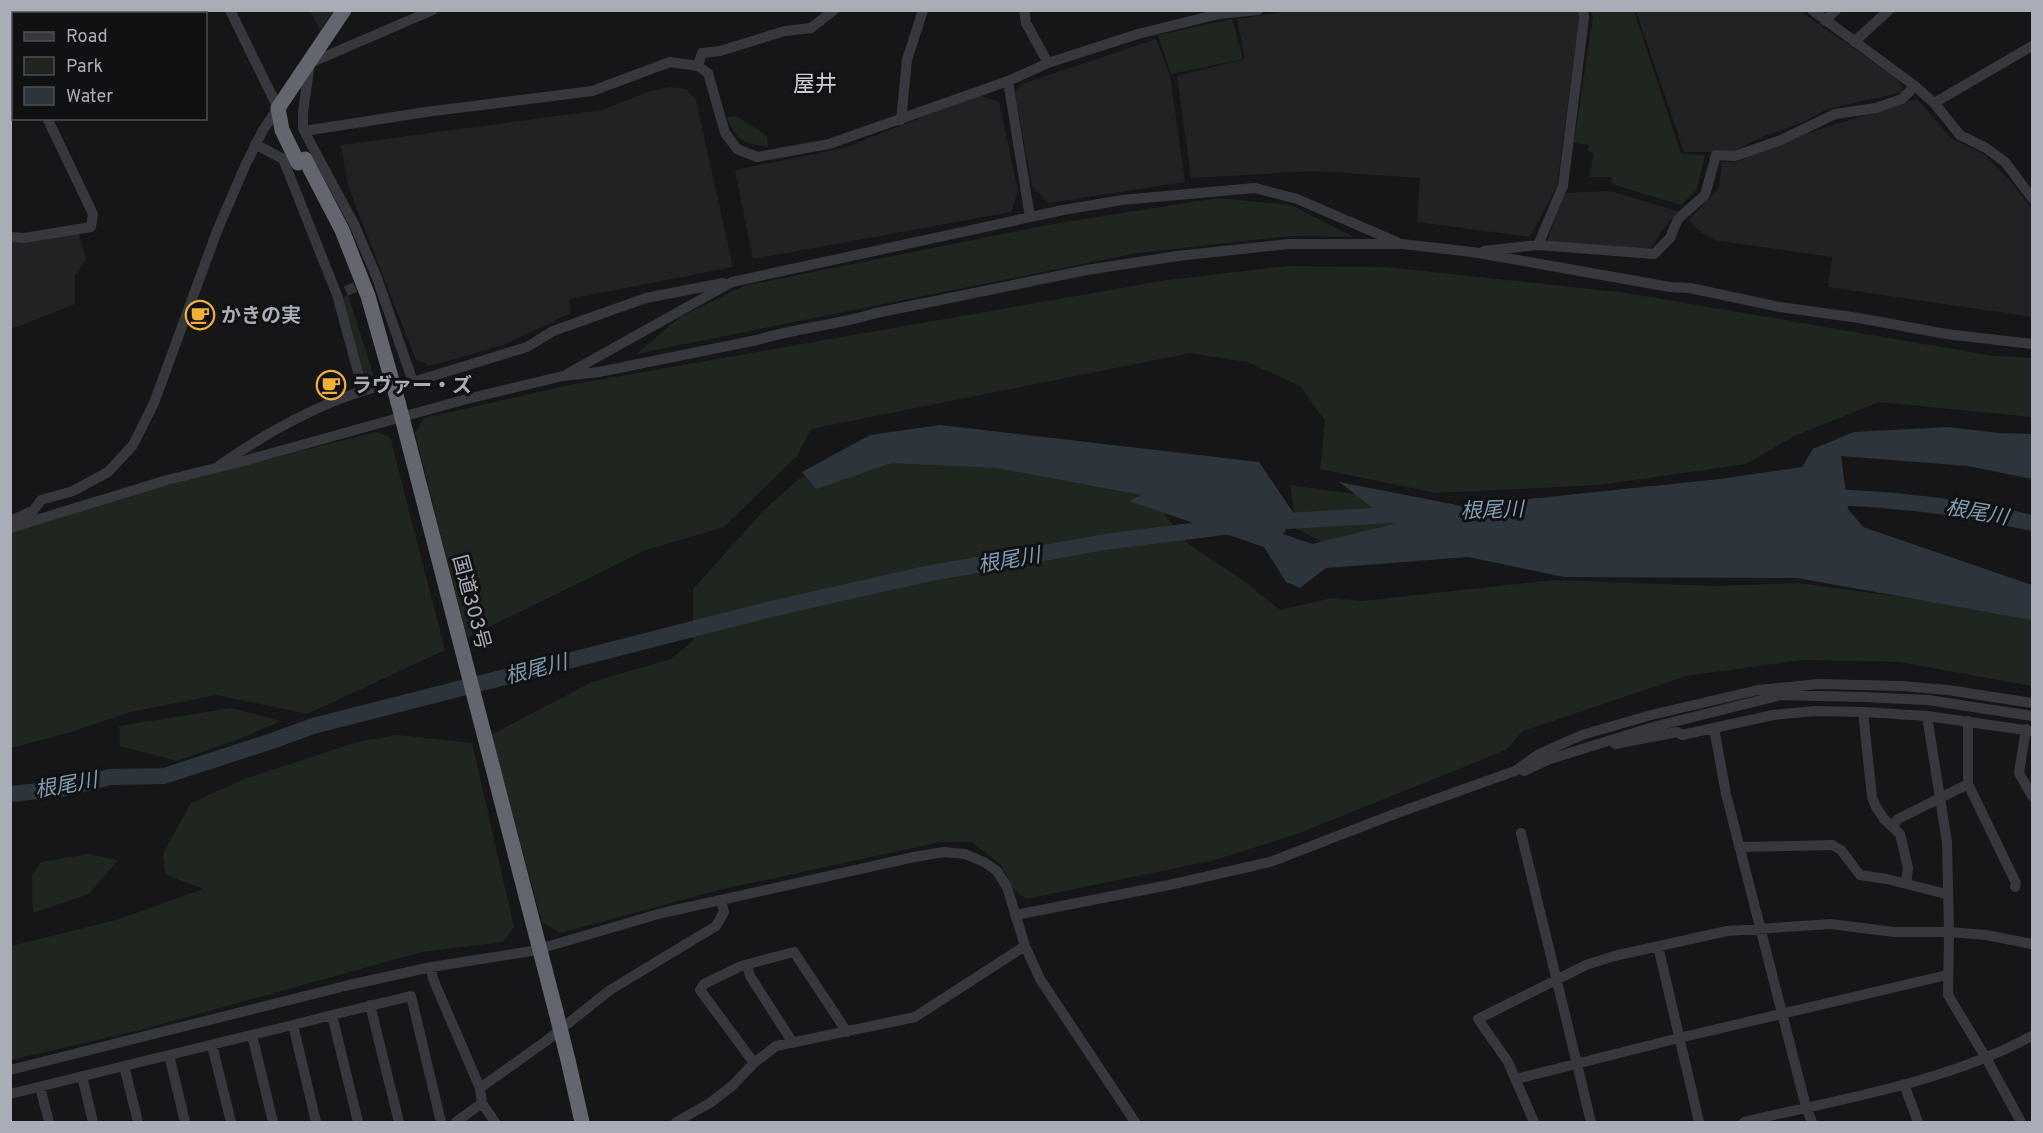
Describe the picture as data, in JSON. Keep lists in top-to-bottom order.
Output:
{
  "streets": {
    "highway": ["国道303号"]
  },
  "districts": ["屋井"],
  "water": ["根尾川"],
  "places": {
    "cafe": ["かきの実", "ラヴァー・ズ"]
  },
  "legend": ["Road", "Park", "Water"]
}
